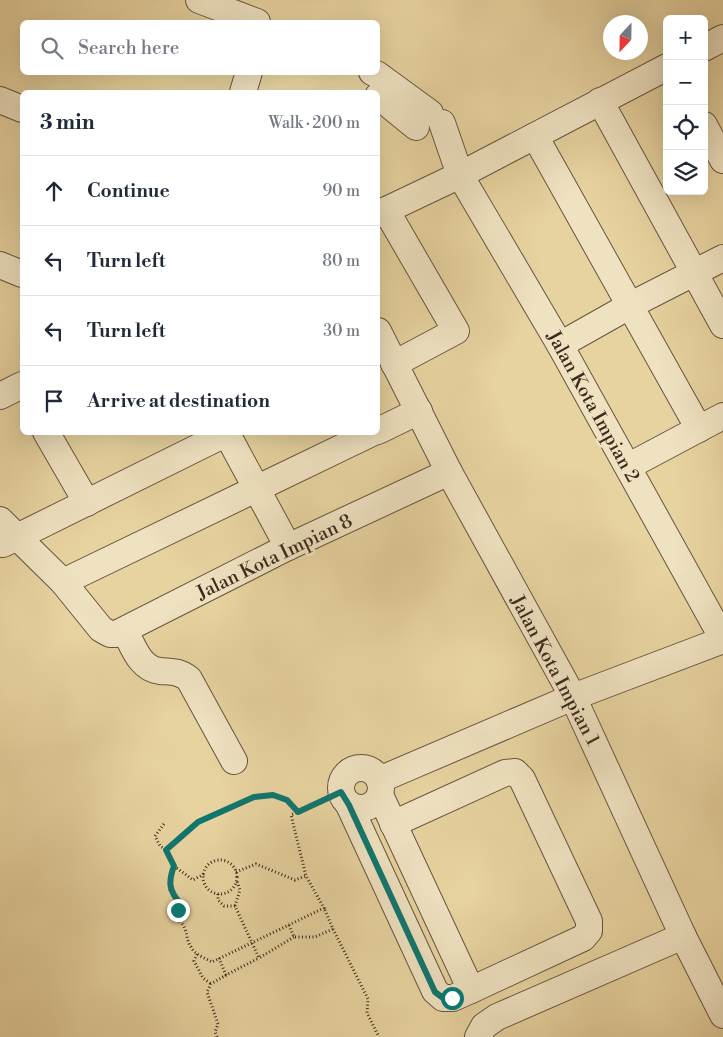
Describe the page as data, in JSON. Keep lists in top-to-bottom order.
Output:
{
  "streets": {
    "street": ["Jalan Kota Impian 2", "Jalan Kota Impian 8", "Jalan Kota Impian 1"]
  },
  "crossings": [
    ["Jalan Kota Impian 8", "Jalan Kota Impian 1"]
  ],
  "north": "bottom",
  "page": {
    "map_buttons": ["+", "−"],
    "search": "Search here",
    "heading": ["3 min", "Walk · 200 m"],
    "list": [
      ["Continue", "90 m"],
      ["Turn left", "80 m"],
      ["Turn left", "30 m"],
      "Arrive at destination"
    ]
  }
}
